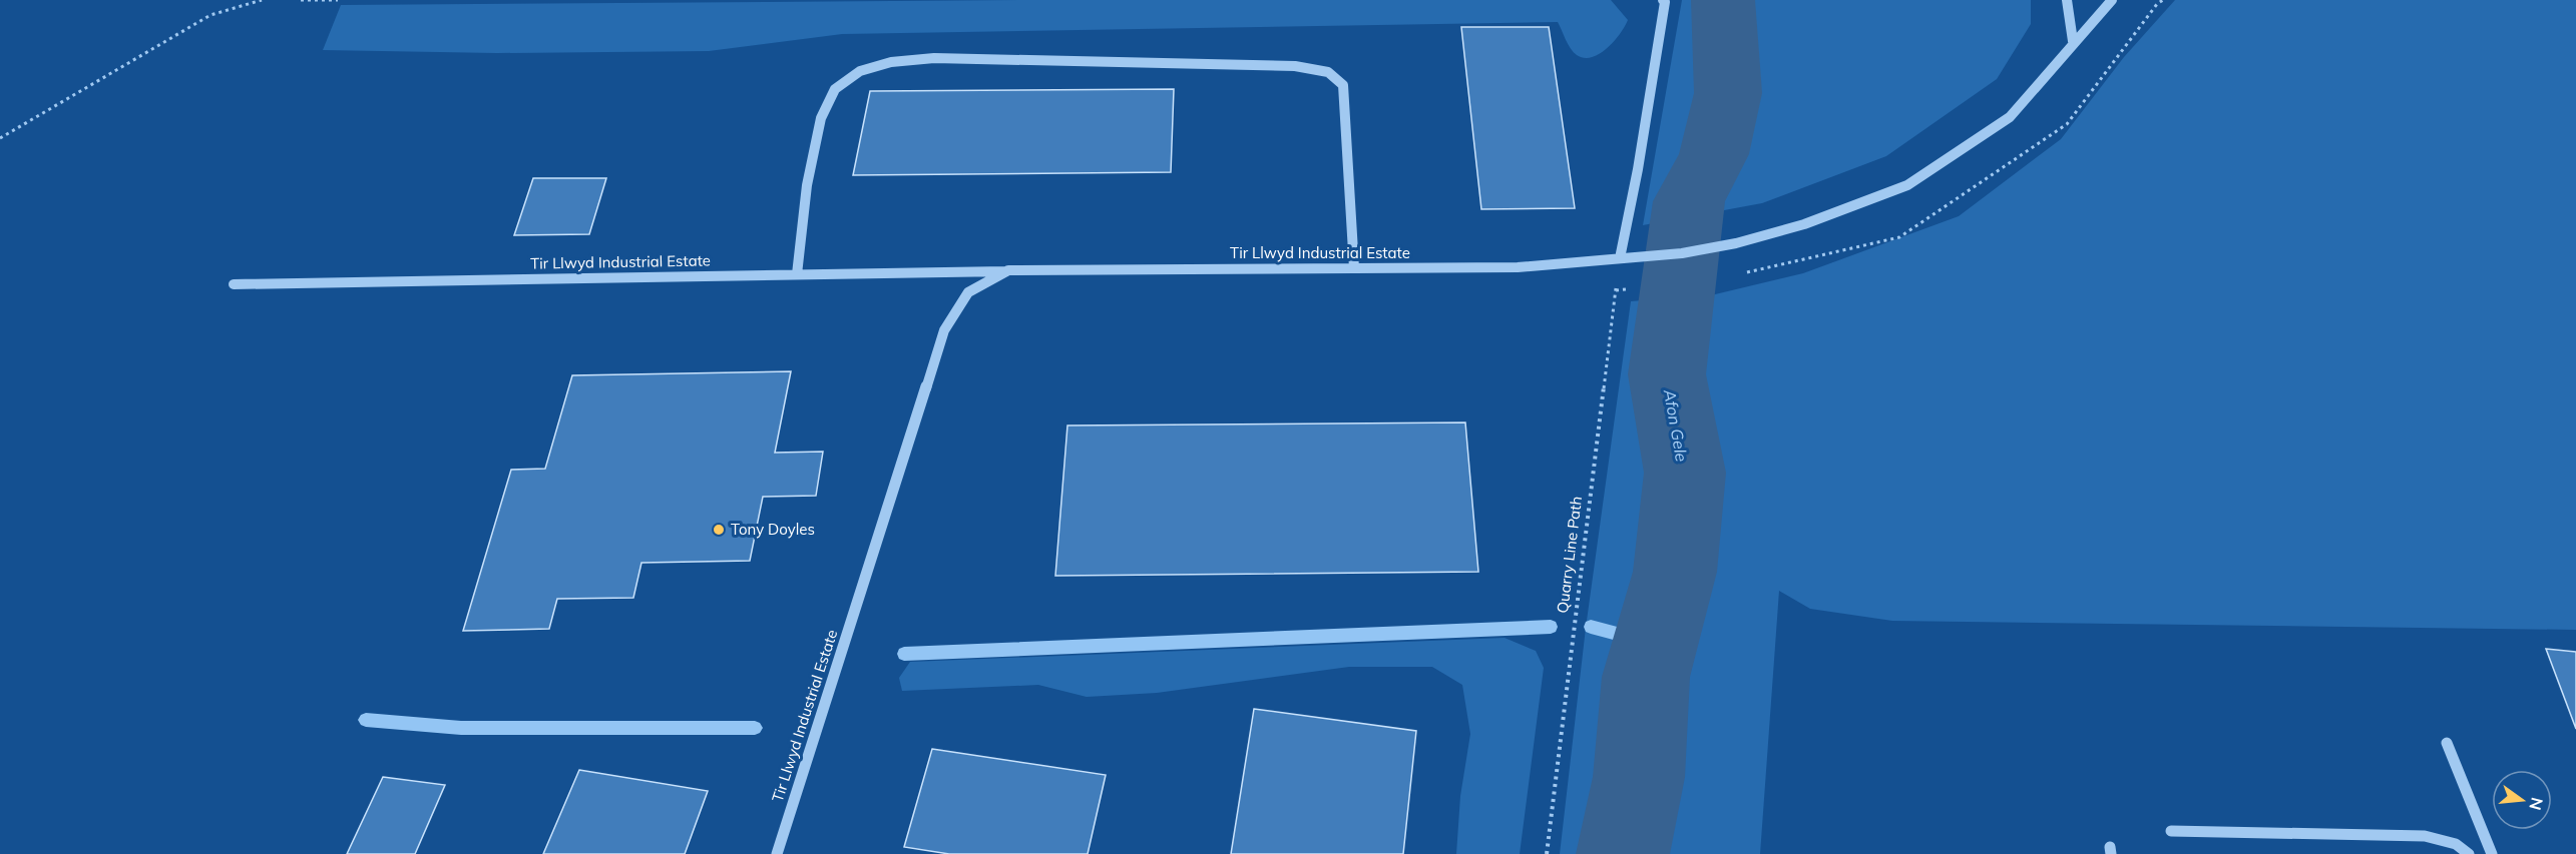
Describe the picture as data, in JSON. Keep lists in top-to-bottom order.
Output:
{
  "streets": {
    "street": ["Tir Llwyd Industrial Estate"],
    "path": ["Quarry Line Path"]
  },
  "crossings": [
    ["Tir Llwyd Industrial Estate", "Quarry Line Path"]
  ],
  "water": ["Afon Gele"],
  "places": ["Tony Doyles"],
  "north": "right"
}
